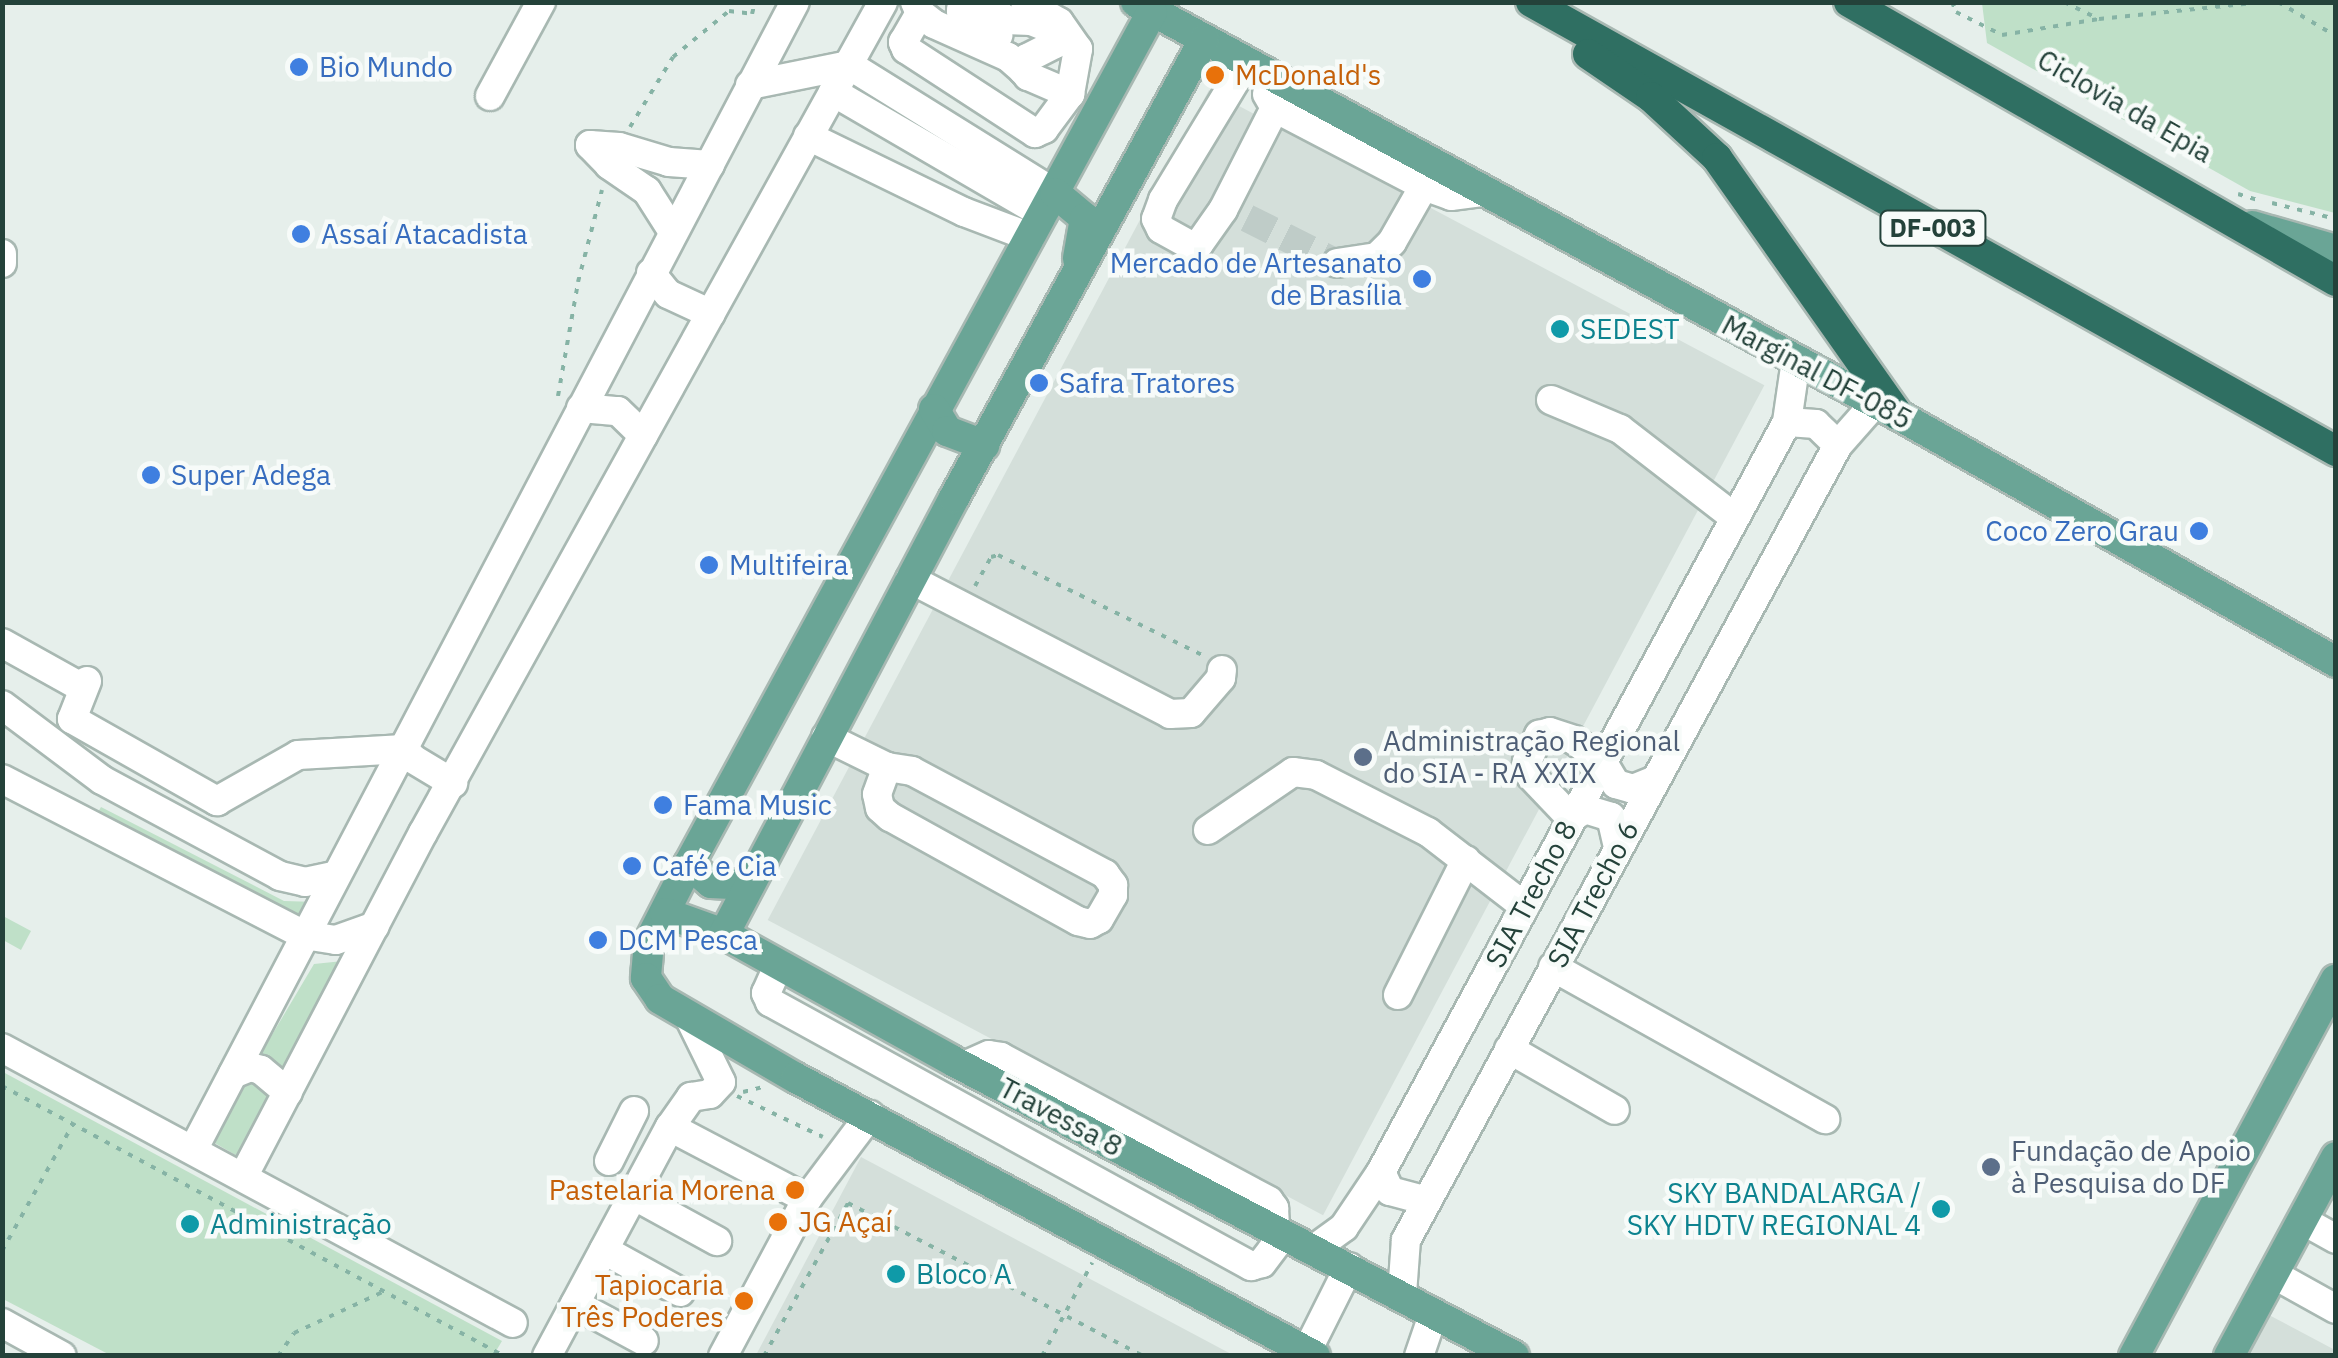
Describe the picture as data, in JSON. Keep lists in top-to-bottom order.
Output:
{
  "streets": {
    "highway": ["DF-003"],
    "main road": ["Marginal DF-085", "Travessa 8"],
    "street": ["SIA Trecho 8", "SIA Trecho 6"],
    "path": ["Ciclovia da Epia"]
  },
  "crossings": [
    ["Marginal DF-085", "SIA Trecho 8"],
    ["Marginal DF-085", "SIA Trecho 6"],
    ["SIA Trecho 8", "Travessa 8"],
    ["SIA Trecho 6", "Travessa 8"]
  ],
  "places": [
    "Bio Mundo",
    "McDonald's",
    "Assaí Atacadista",
    "Mercado de Artesanato de Brasília",
    "SEDEST",
    "Safra Tratores",
    "Super Adega",
    "Coco Zero Grau",
    "Multifeira",
    "Administração Regional do SIA - RA XXIX",
    "Fama Music",
    "Café e Cia",
    "DCM Pesca",
    "Fundação de Apoio à Pesquisa do DF",
    "Pastelaria Morena",
    "SKY BANDALARGA / SKY HDTV REGIONAL 4",
    "JG Açaí",
    "Administração",
    "Bloco A",
    "Tapiocaria Três Poderes"
  ]
}
